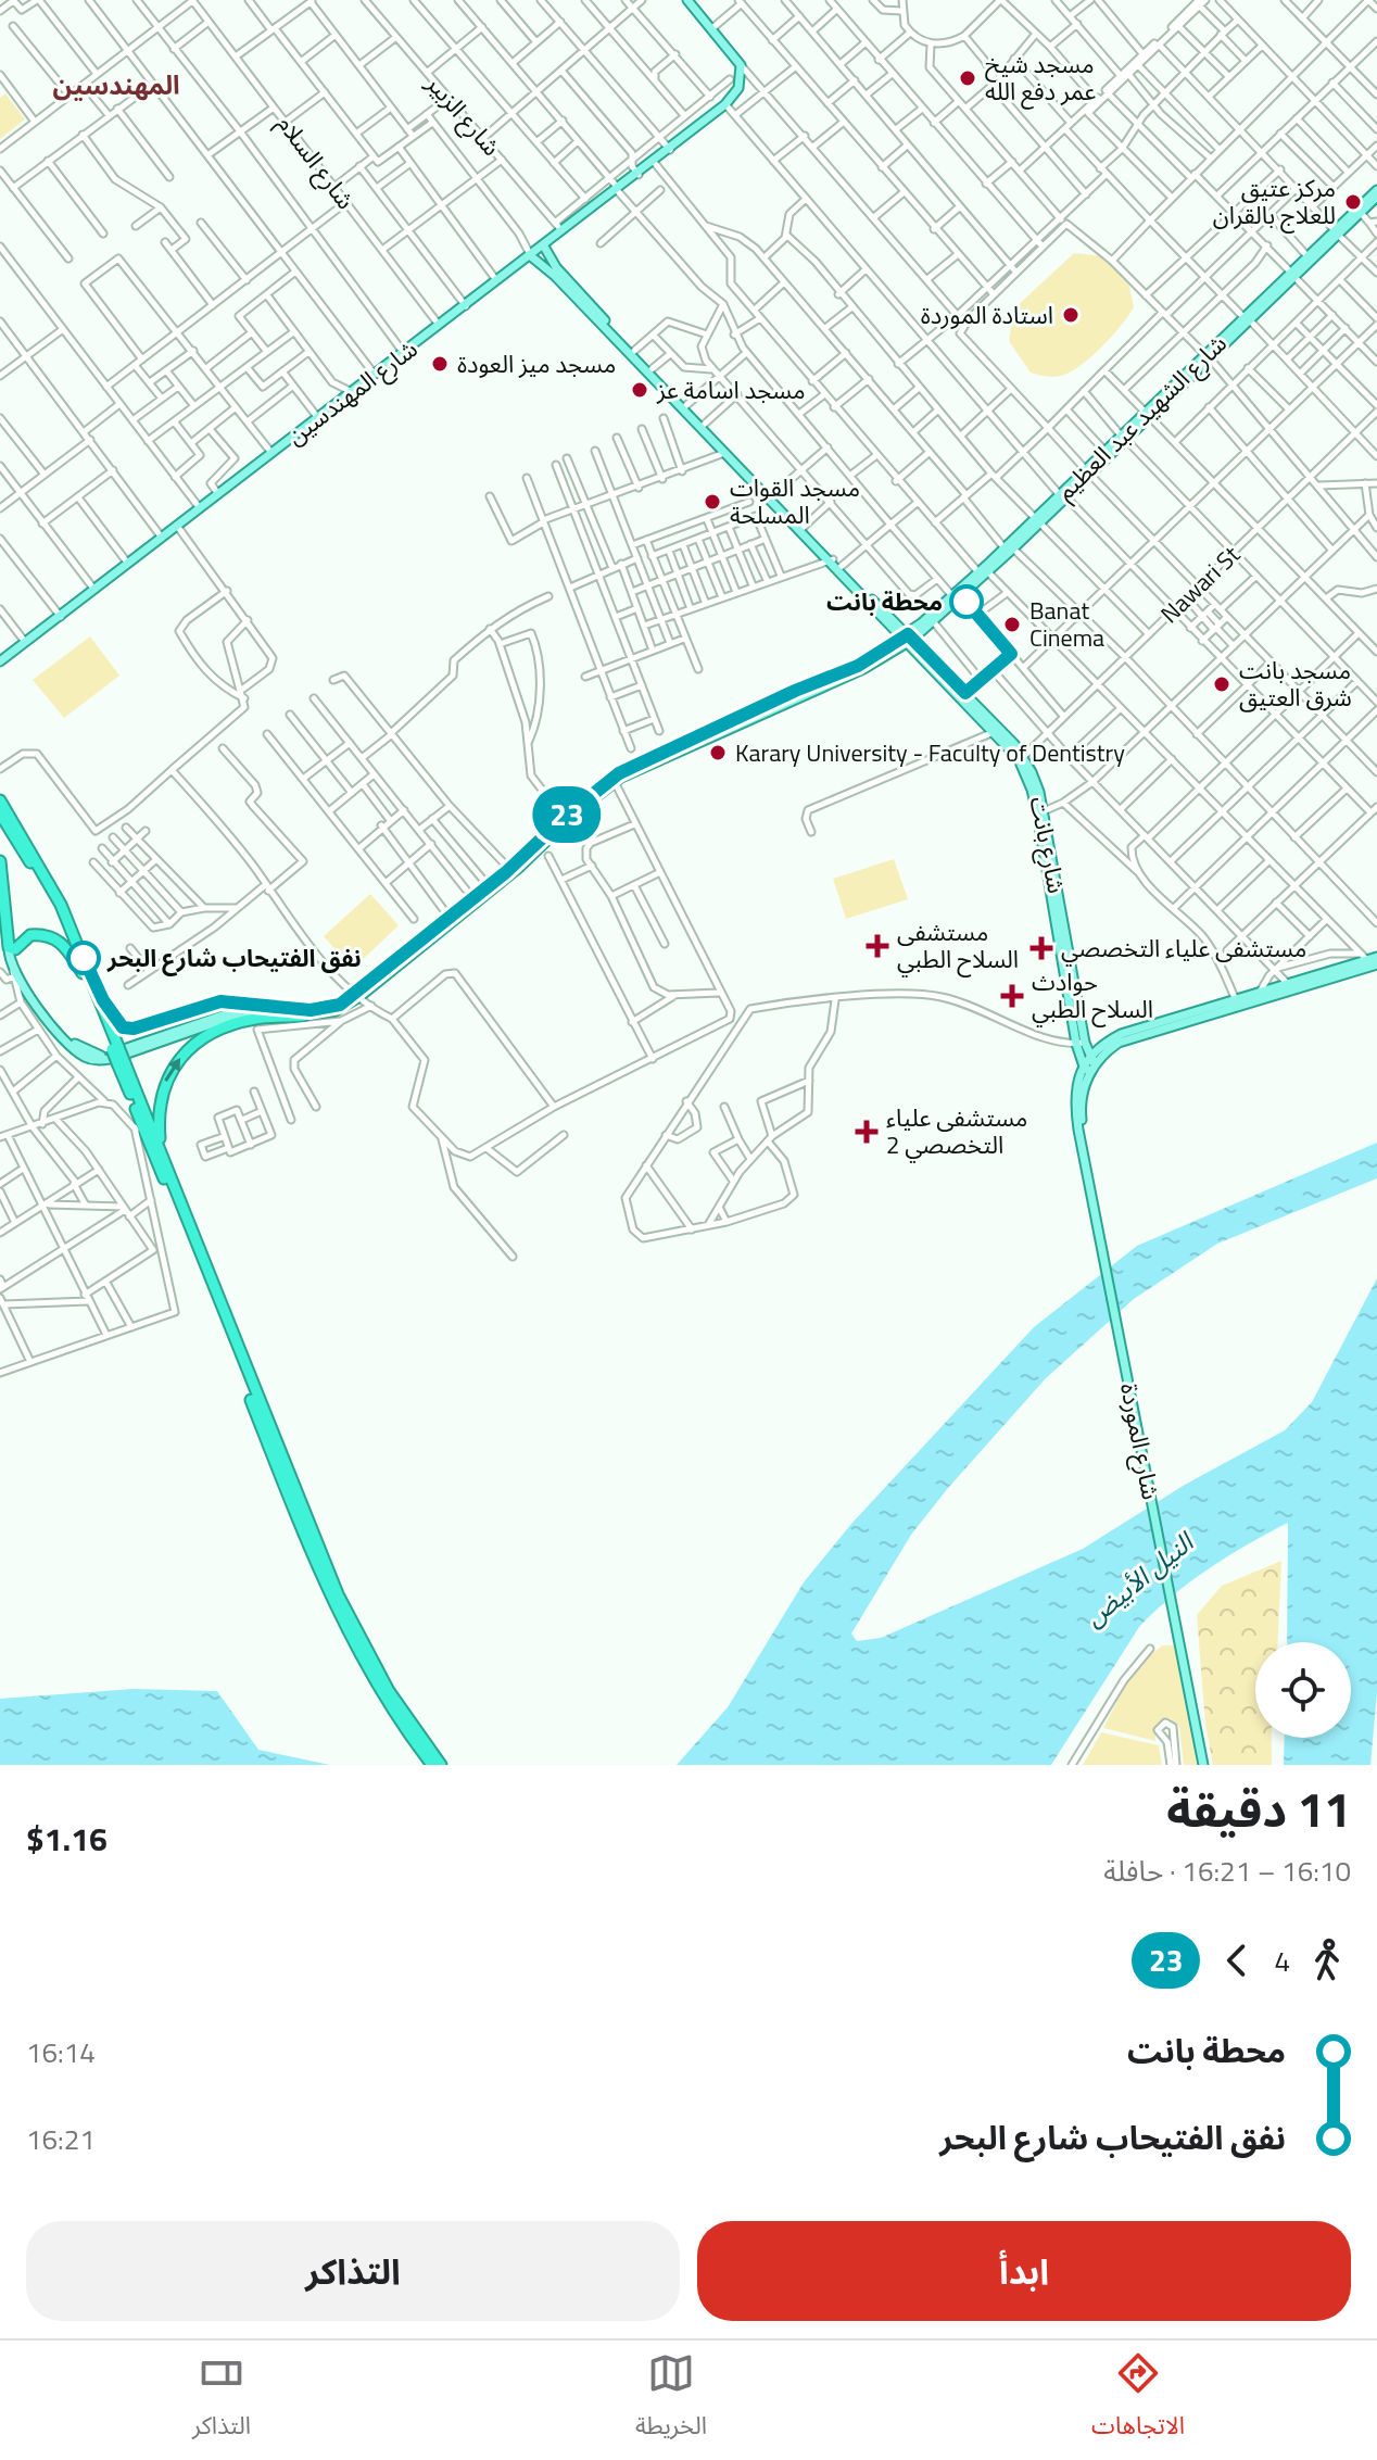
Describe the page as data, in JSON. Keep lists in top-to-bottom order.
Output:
{
  "streets": {
    "main road": ["شارع المهندسين", "شارع الشهيد عبد العظيم", "شارع بانت"],
    "street": ["شارع الزبير", "شارع السلام", "Nawari St"]
  },
  "crossings": [
    ["شارع الزبير", "شارع المهندسين"],
    ["شارع السلام", "شارع المهندسين"],
    ["شارع الشهيد عبد العظيم", "شارع بانت"],
    ["Nawari St", "شارع بانت"]
  ],
  "districts": ["المهندسين"],
  "water": ["النيل الأبيض"],
  "places": {
    "other": [
      "مسجد شيخ عمر دفع الله",
      "مركز عتيق للعلاج بالقران",
      "استادة الموردة",
      "مسجد ميز العودة",
      "مسجد اسامة عز",
      "مسجد القوات المسلحة",
      "محطة بانت",
      "Banat Cinema",
      "مسجد بانت شرق العتيق",
      "Karary University - Faculty of Dentistry",
      "نفق الفتيحاب شارع البحر"
    ],
    "health": [
      "مستشفى السلاح الطبي",
      "مستشفى علياء التخصصي",
      "حوادث السلاح الطبي",
      "مستشفى علياء التخصصي 2"
    ]
  },
  "lines": ["bus line 23"],
  "page": {
    "on_map": "23",
    "heading": ["11 دقيقة", "16:10 – 16:21 · حافلة", "$1.16"],
    "legs": ["4", "23"],
    "list": [
      {
        "name": "محطة بانت",
        "value": "16:14"
      },
      {
        "name": "نفق الفتيحاب شارع البحر",
        "value": "16:21"
      }
    ],
    "buttons": ["ابدأ", "التذاكر"],
    "tabs": ["الاتجاهات", "الخريطة", "التذاكر"]
  }
}
